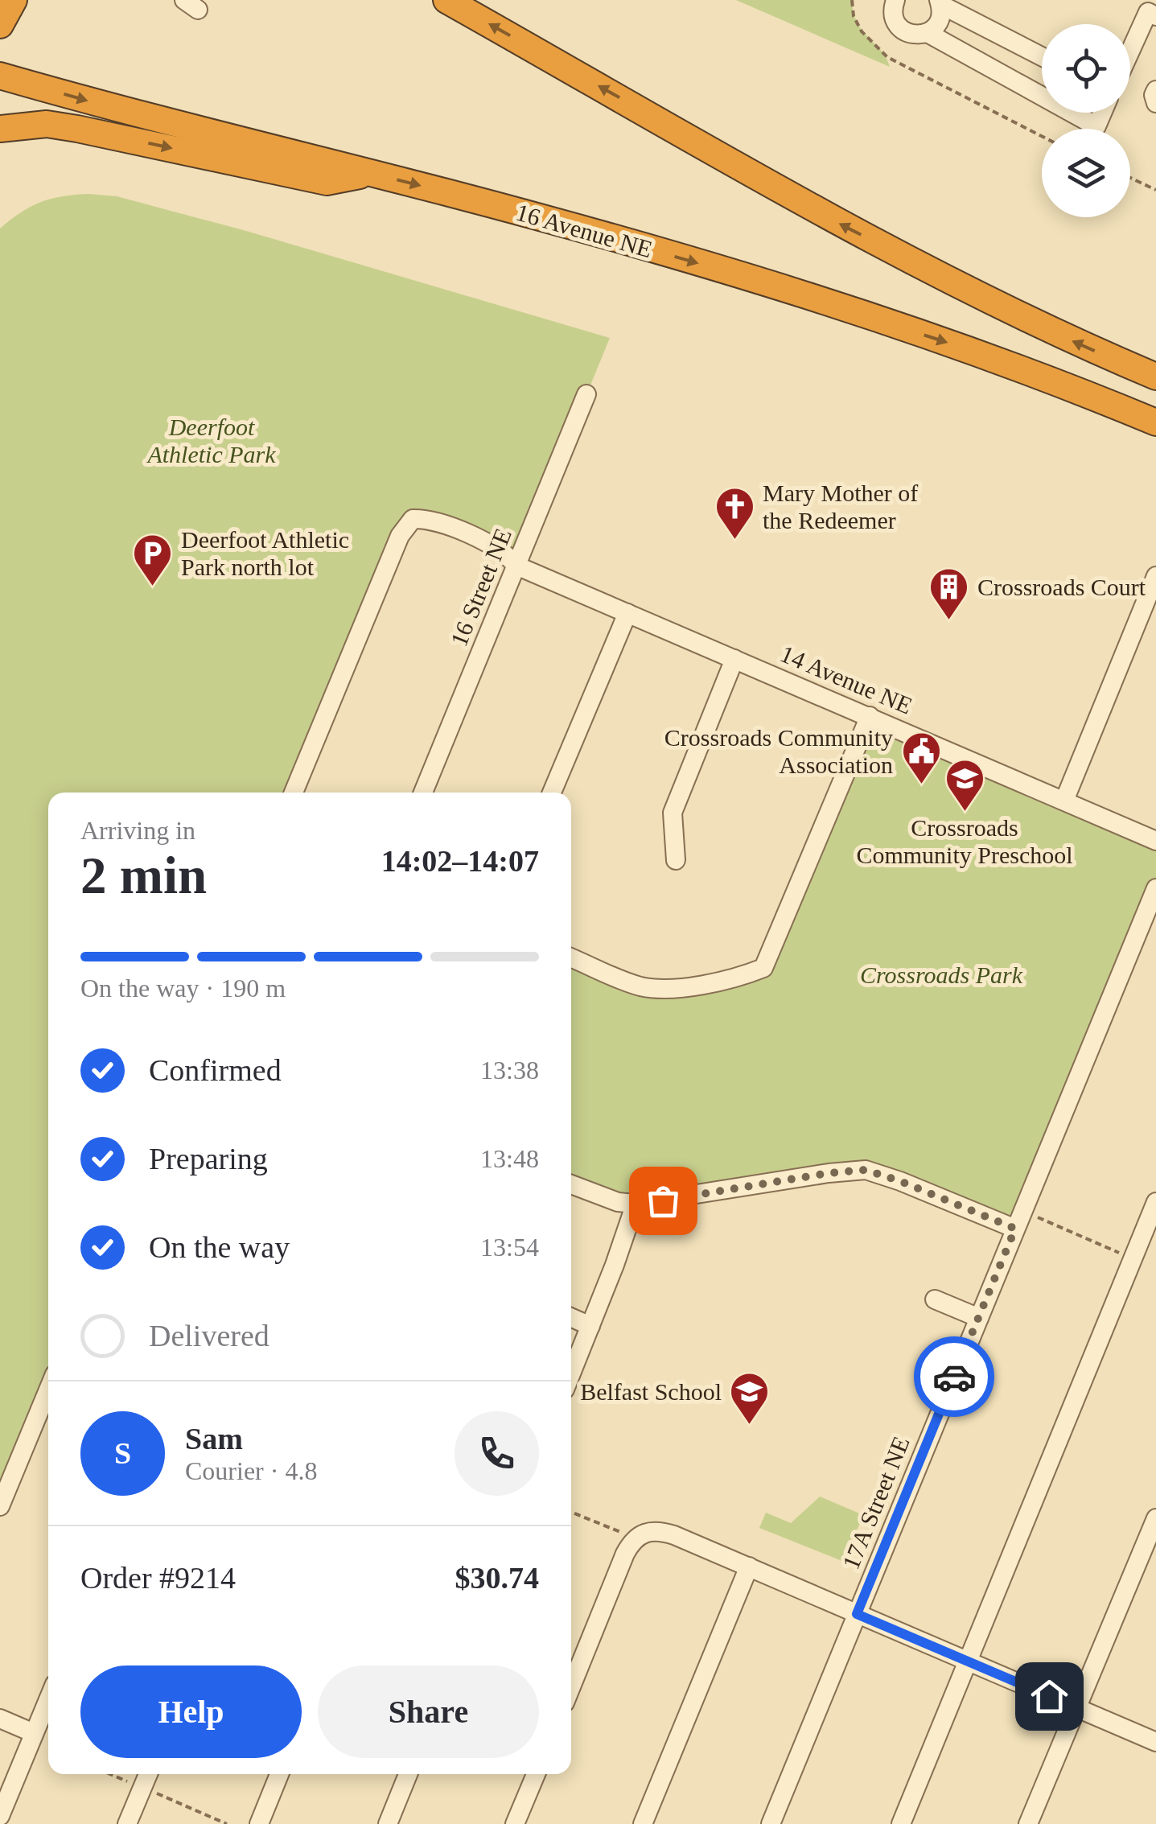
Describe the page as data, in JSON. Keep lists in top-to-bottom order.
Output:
{
  "streets": {
    "highway": ["16 Avenue NE"],
    "street": ["16 Street NE", "14 Avenue NE", "17A Street NE"]
  },
  "crossings": [
    ["16 Street NE", "14 Avenue NE"]
  ],
  "parks": ["Deerfoot Athletic Park", "Crossroads Park"],
  "places": {
    "church": ["Mary Mother of the Redeemer"],
    "parking": ["Deerfoot Athletic Park north lot"],
    "building": ["Crossroads Court"],
    "public building": ["Crossroads Community Association"],
    "school or university": ["Crossroads Community Preschool", "Belfast School"]
  },
  "page": {
    "heading": ["2 min", "Arriving in", "14:02–14:07"],
    "panel": [
      "Sam",
      "Courier · 4.8",
      "Order #9214",
      "$30.74"
    ],
    "bar": "On the way · 190 m",
    "list": [
      ["Confirmed", "13:38"],
      ["Preparing", "13:48"],
      ["On the way", "13:54"],
      "Delivered"
    ],
    "round": "S",
    "buttons": ["Help", "Share"]
  }
}
